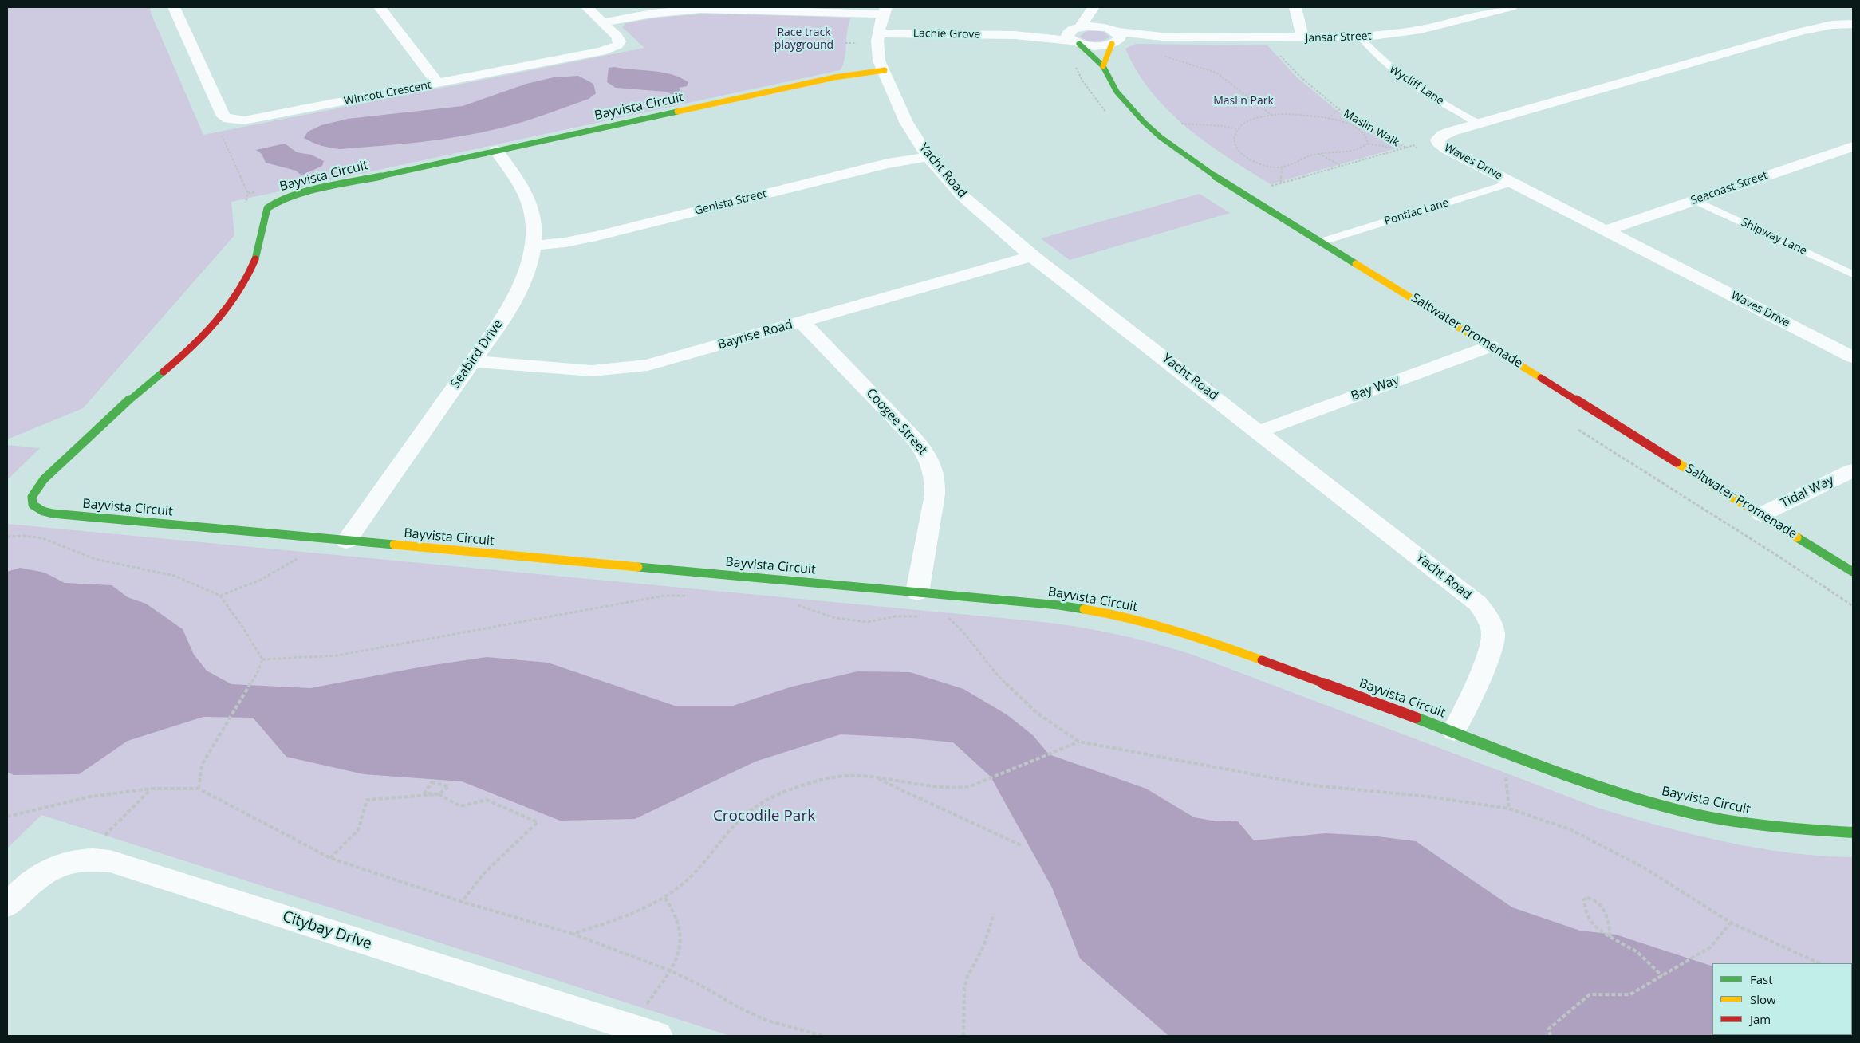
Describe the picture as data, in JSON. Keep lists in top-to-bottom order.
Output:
{
  "streets": {
    "street": [
      "Lachie Grove",
      "Jansar Street",
      "Wincott Crescent",
      "Bayvista Circuit",
      "Waves Drive",
      "Yacht Road",
      "Seacoast Street",
      "Genista Street",
      "Saltwater Promenade",
      "Bayrise Road",
      "Seabird Drive",
      "Bay Way",
      "Coogee Street",
      "Tidal Way",
      "Citybay Drive"
    ],
    "lane": ["Wycliff Lane", "Pontiac Lane", "Shipway Lane"],
    "path": ["Maslin Walk"]
  },
  "crossings": [
    ["Lachie Grove", "Yacht Road"],
    ["Lachie Grove", "Saltwater Promenade"],
    ["Jansar Street", "Wycliff Lane"],
    ["Wycliff Lane", "Waves Drive"],
    ["Bayvista Circuit", "Yacht Road"],
    ["Bayvista Circuit", "Seabird Drive"],
    ["Bayvista Circuit", "Coogee Street"],
    ["Waves Drive", "Seacoast Street"],
    ["Waves Drive", "Pontiac Lane"],
    ["Yacht Road", "Genista Street"],
    ["Yacht Road", "Bayrise Road"],
    ["Yacht Road", "Bay Way"],
    ["Seacoast Street", "Shipway Lane"],
    ["Genista Street", "Seabird Drive"],
    ["Pontiac Lane", "Saltwater Promenade"],
    ["Saltwater Promenade", "Bay Way"],
    ["Saltwater Promenade", "Tidal Way"],
    ["Bayrise Road", "Seabird Drive"],
    ["Bayrise Road", "Coogee Street"]
  ],
  "parks": ["Race track playground", "Maslin Park", "Crocodile Park"],
  "legend": ["Fast", "Slow", "Jam"]
}
